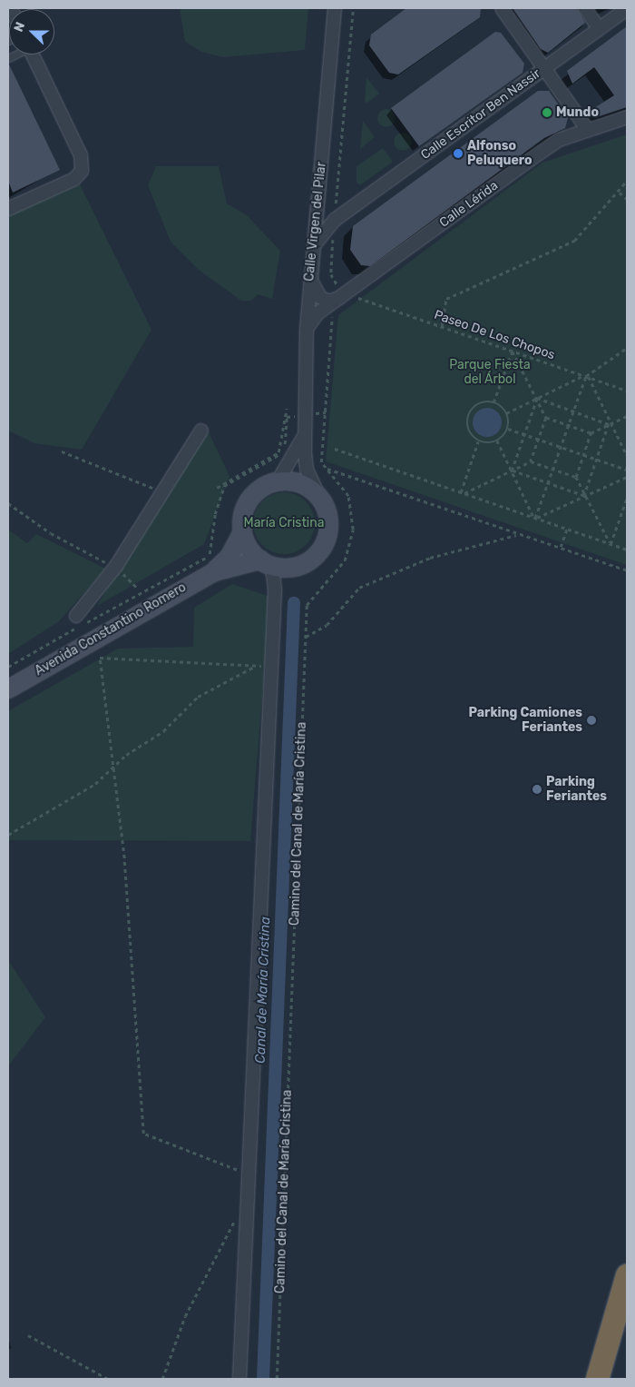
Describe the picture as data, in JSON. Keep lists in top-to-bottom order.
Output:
{
  "streets": {
    "street": [
      "Calle Escritor Ben Nassir",
      "Calle Lérida",
      "Calle Virgen del Pilar",
      "Avenida Constantino Romero"
    ],
    "path": ["Paseo De Los Chopos", "Camino del Canal de María Cristina"]
  },
  "crossings": [
    ["Calle Escritor Ben Nassir", "Calle Virgen del Pilar"],
    ["Calle Lérida", "Calle Virgen del Pilar"],
    ["Calle Lérida", "Paseo De Los Chopos"],
    ["Calle Virgen del Pilar", "Avenida Constantino Romero"]
  ],
  "water": ["Canal de María Cristina"],
  "parks": ["Parque Fiesta del Árbol", "María Cristina"],
  "places": [
    "Mundo",
    "Alfonso Peluquero",
    "Parking Camiones Feriantes",
    "Parking Feriantes"
  ],
  "north": "left"
}
